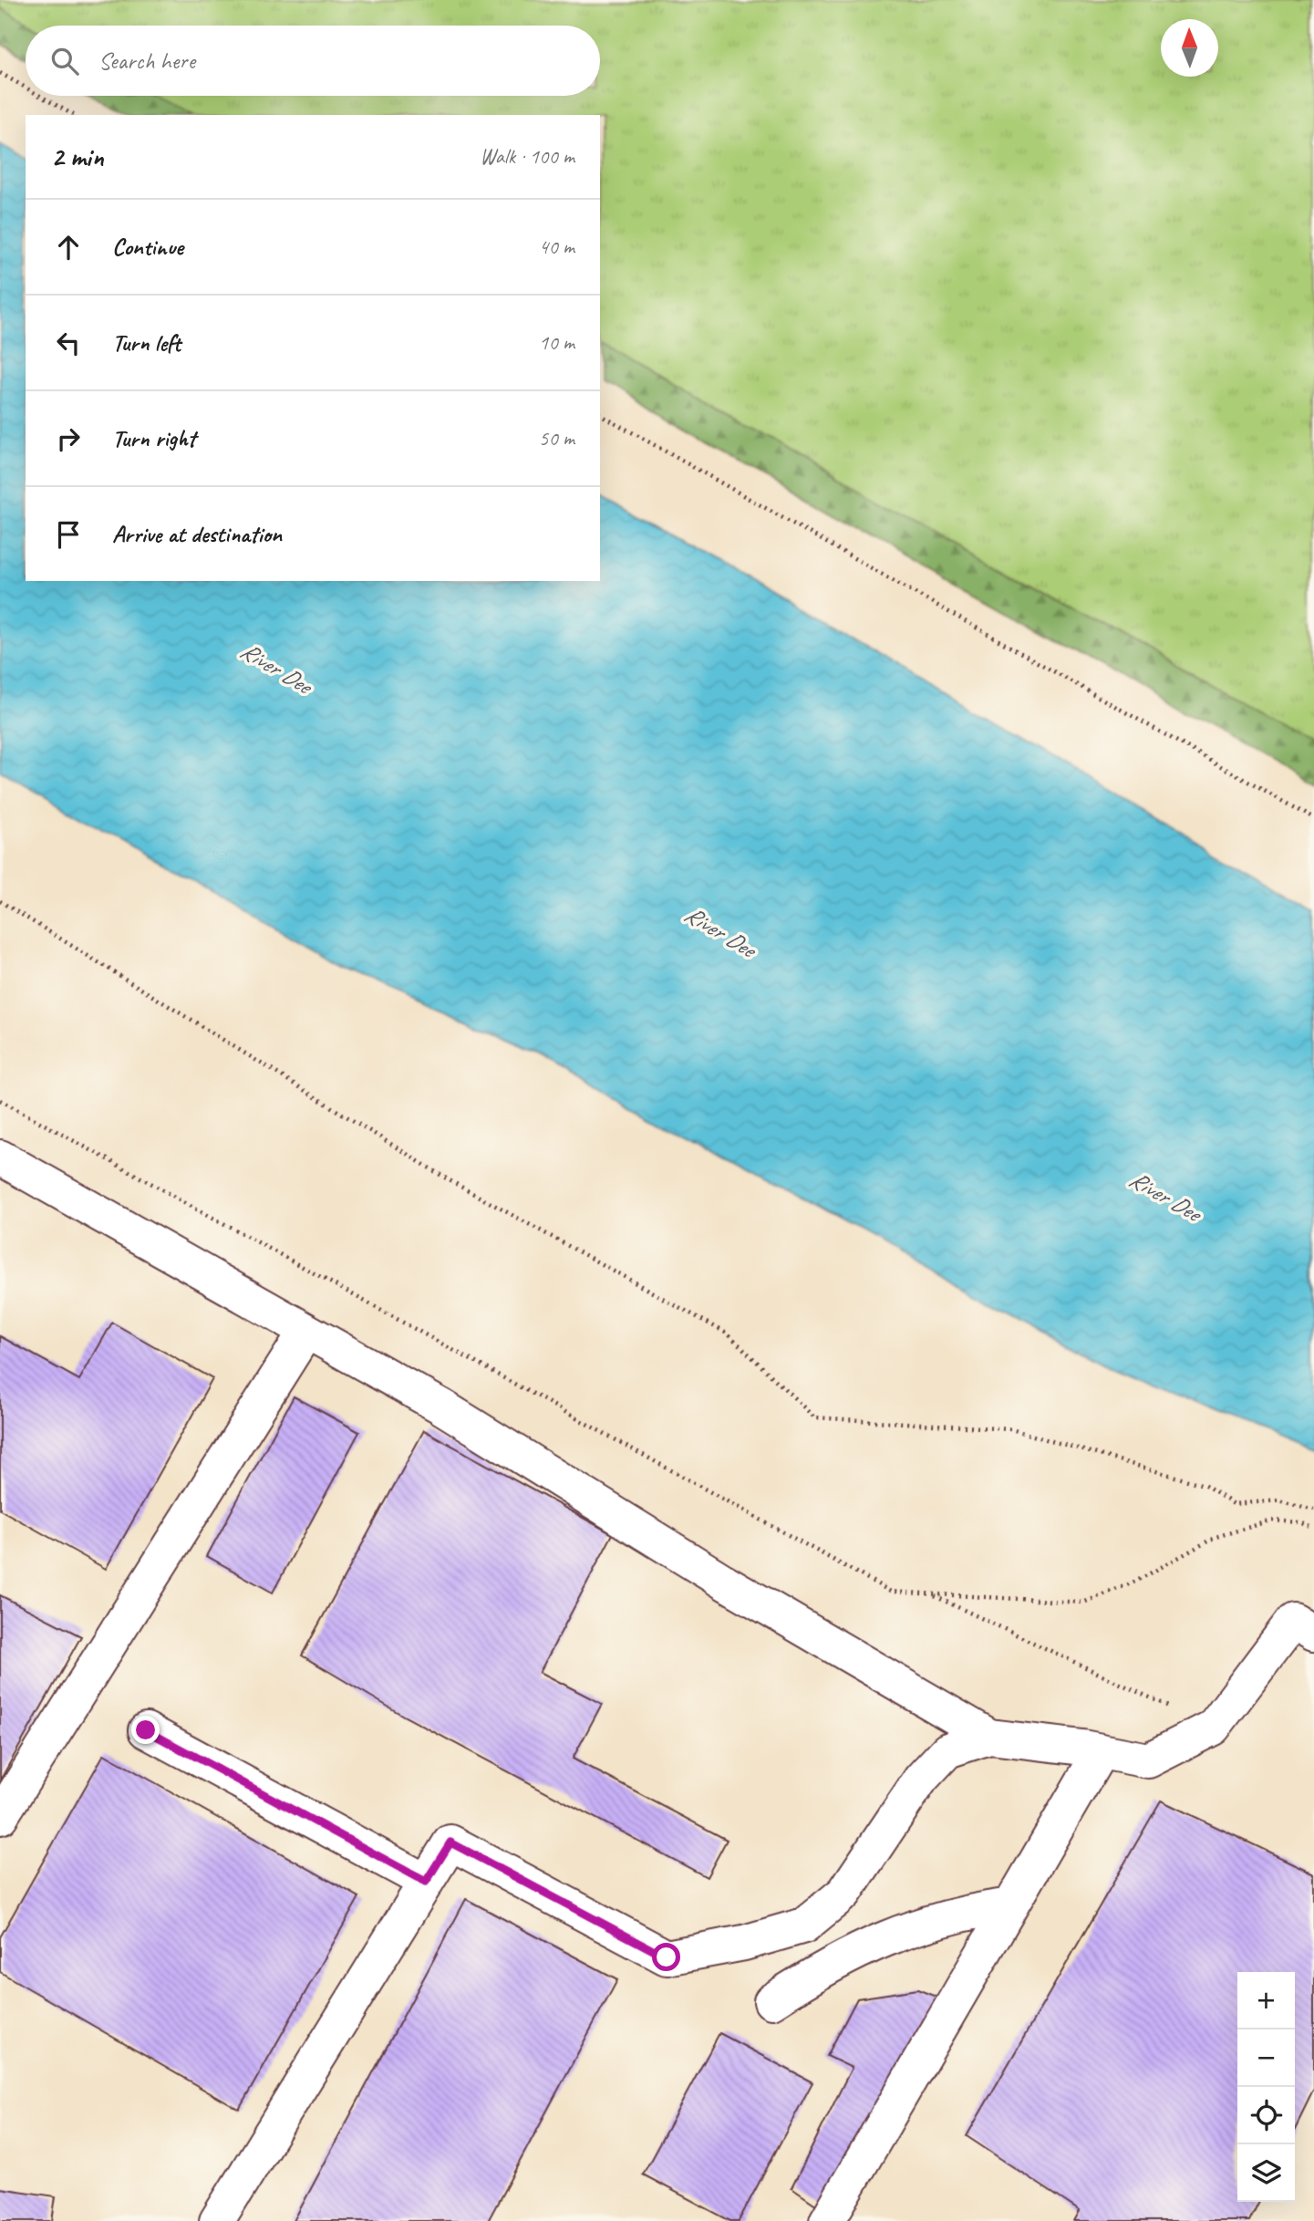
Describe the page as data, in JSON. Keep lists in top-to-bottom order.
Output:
{
  "water": ["River Dee"],
  "north": "top",
  "page": {
    "search": "Search here",
    "heading": ["2 min", "Walk · 100 m"],
    "list": [
      ["Continue", "40 m"],
      ["Turn left", "10 m"],
      ["Turn right", "50 m"],
      "Arrive at destination"
    ],
    "map_buttons": ["+", "−"]
  }
}
